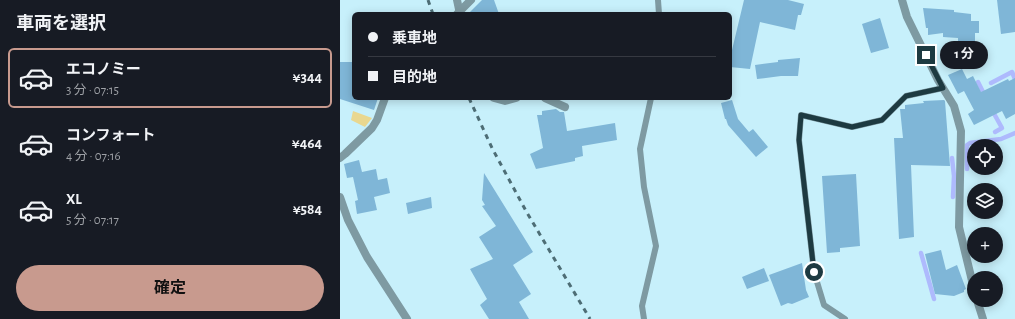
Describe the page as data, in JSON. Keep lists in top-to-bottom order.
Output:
{
  "page": {
    "heading": "車両を選択",
    "banner": ["乗車地", "目的地"],
    "bubble": "1 分",
    "list": [
      {
        "name": "エコノミー",
        "note": "3 分 · 07:15",
        "value": "¥344"
      },
      {
        "name": "コンフォート",
        "note": "4 分 · 07:16",
        "value": "¥464"
      },
      {
        "name": "XL",
        "note": "5 分 · 07:17",
        "value": "¥584"
      }
    ],
    "map_buttons": ["+", "−"],
    "buttons": "確定"
  }
}
